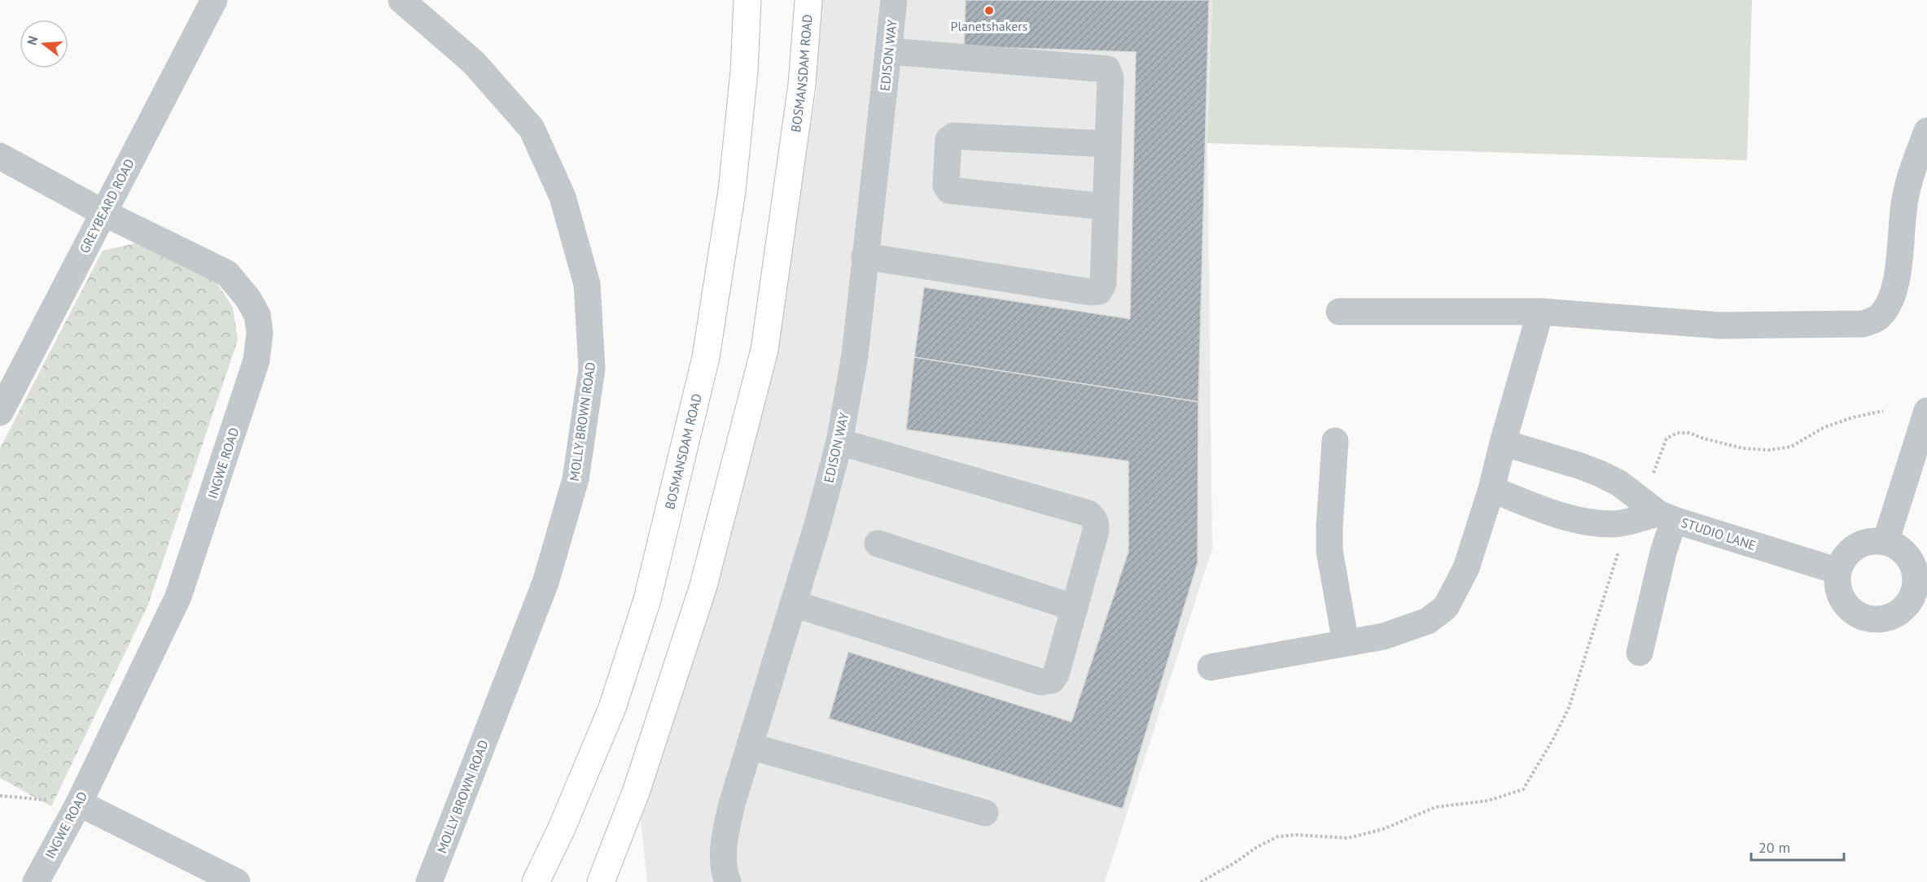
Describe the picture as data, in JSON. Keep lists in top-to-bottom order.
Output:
{
  "streets": {
    "main road": ["BOSMANSDAM ROAD"],
    "street": [
      "EDISON WAY",
      "GREYBEARD ROAD",
      "MOLLY BROWN ROAD",
      "INGWE ROAD",
      "STUDIO LANE"
    ]
  },
  "crossings": [
    ["GREYBEARD ROAD", "INGWE ROAD"]
  ],
  "places": ["Planetshakers"],
  "scale_bar": "20 m",
  "north": "left"
}
